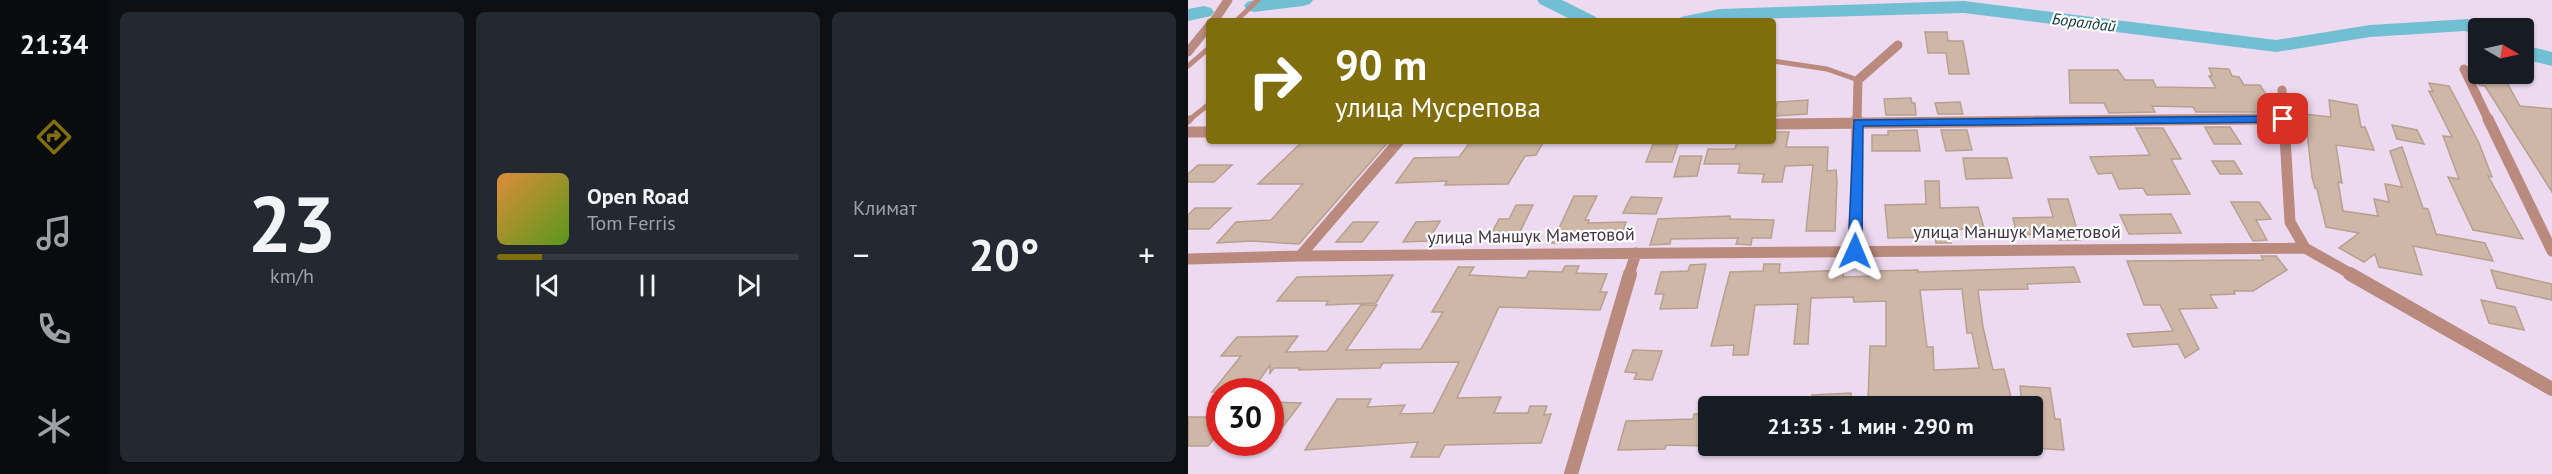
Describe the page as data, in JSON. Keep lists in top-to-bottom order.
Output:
{
  "streets": {
    "street": ["улица Маншук Маметовой"]
  },
  "water": ["Боралдай"],
  "north": "right",
  "page": {
    "tabs": "21:34",
    "tile": [
      ["23", "km/h"],
      "Климат"
    ],
    "turn": ["90 m", "улица Мусрепова"],
    "song": ["Open Road", "Tom Ferris"],
    "heat": ["−", "20°", "+"],
    "limit": "30",
    "trip": "21:35 · 1 мин · 290 m"
  }
}
